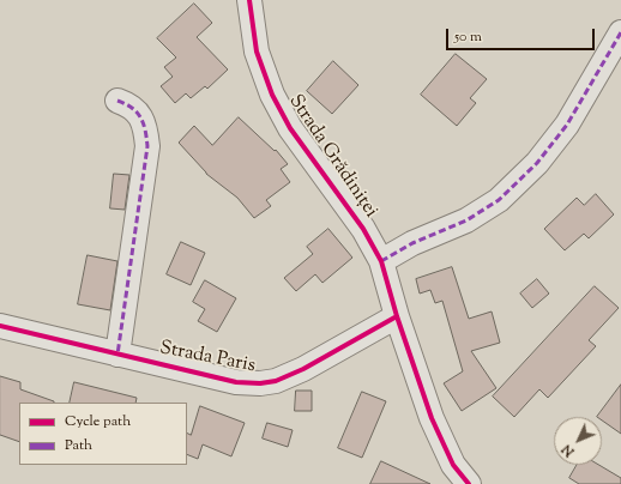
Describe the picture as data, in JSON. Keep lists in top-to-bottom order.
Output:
{
  "streets": {
    "street": ["Strada Grădiniței", "Strada Paris"]
  },
  "crossings": [
    ["Strada Grădiniței", "Strada Paris"]
  ],
  "legend": ["Cycle path", "Path"],
  "scale_bar": "50 m",
  "north": "bottom left"
}
